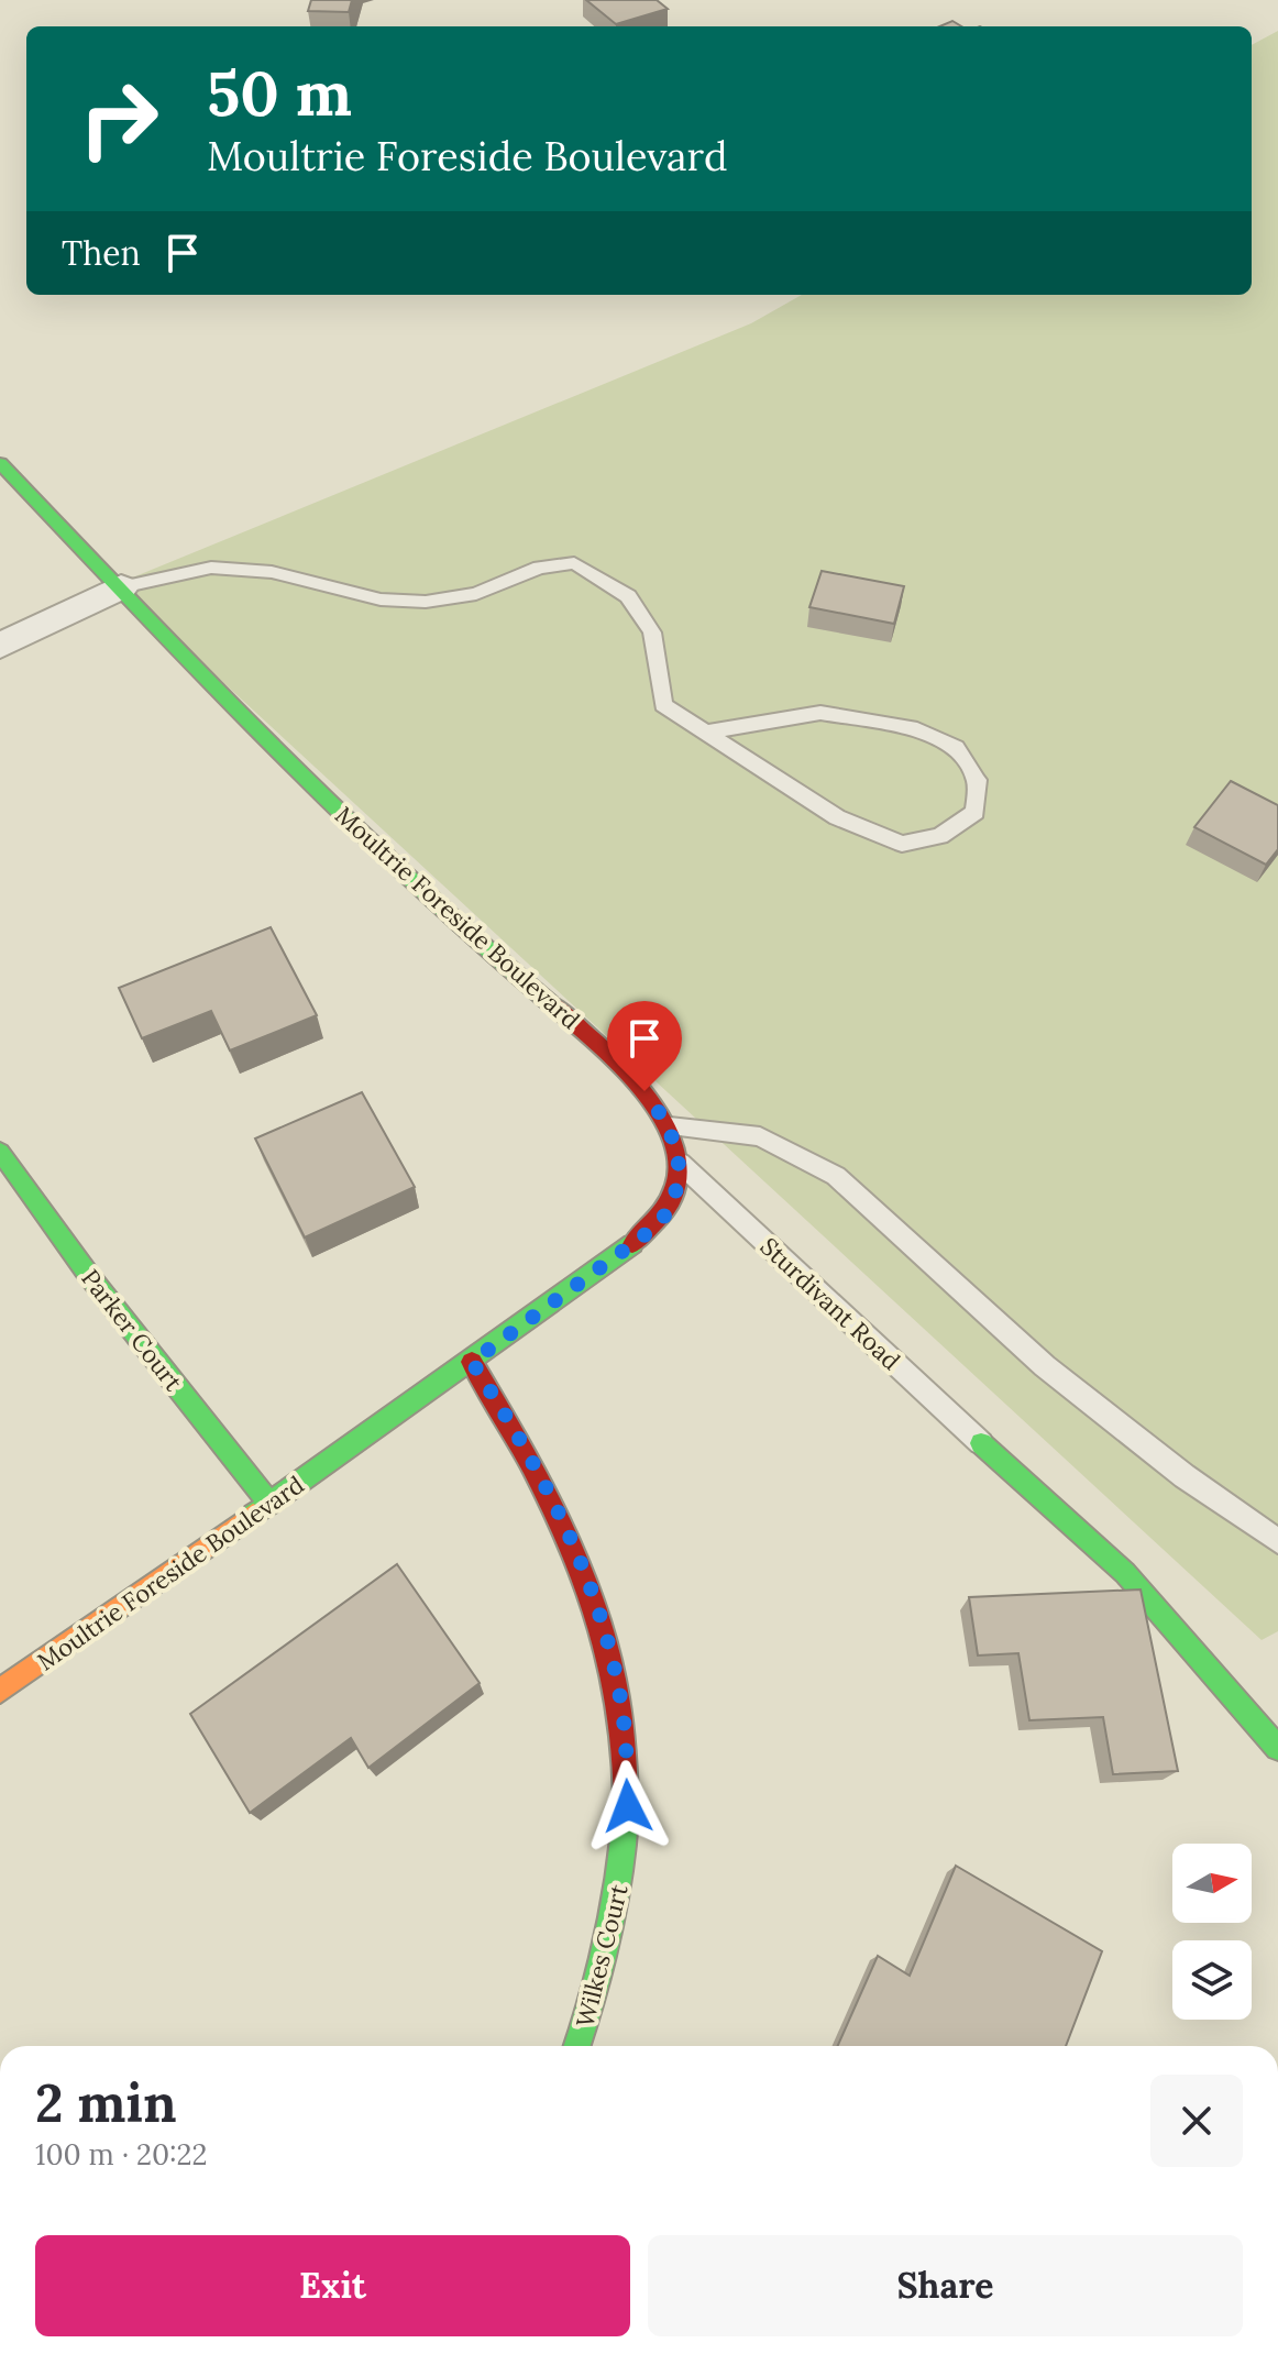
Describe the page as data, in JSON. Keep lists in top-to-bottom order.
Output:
{
  "streets": {
    "street": ["Moultrie Foreside Boulevard", "Parker Court", "Wilkes Court"],
    "lane": ["Sturdivant Road"]
  },
  "crossings": [
    ["Moultrie Foreside Boulevard", "Sturdivant Road"],
    ["Moultrie Foreside Boulevard", "Parker Court"],
    ["Moultrie Foreside Boulevard", "Wilkes Court"]
  ],
  "north": "right",
  "page": {
    "turn": ["50 m", "Moultrie Foreside Boulevard"],
    "then": "Then",
    "heading": ["2 min", "100 m · 20:22"],
    "buttons": ["Exit", "Share"]
  }
}
